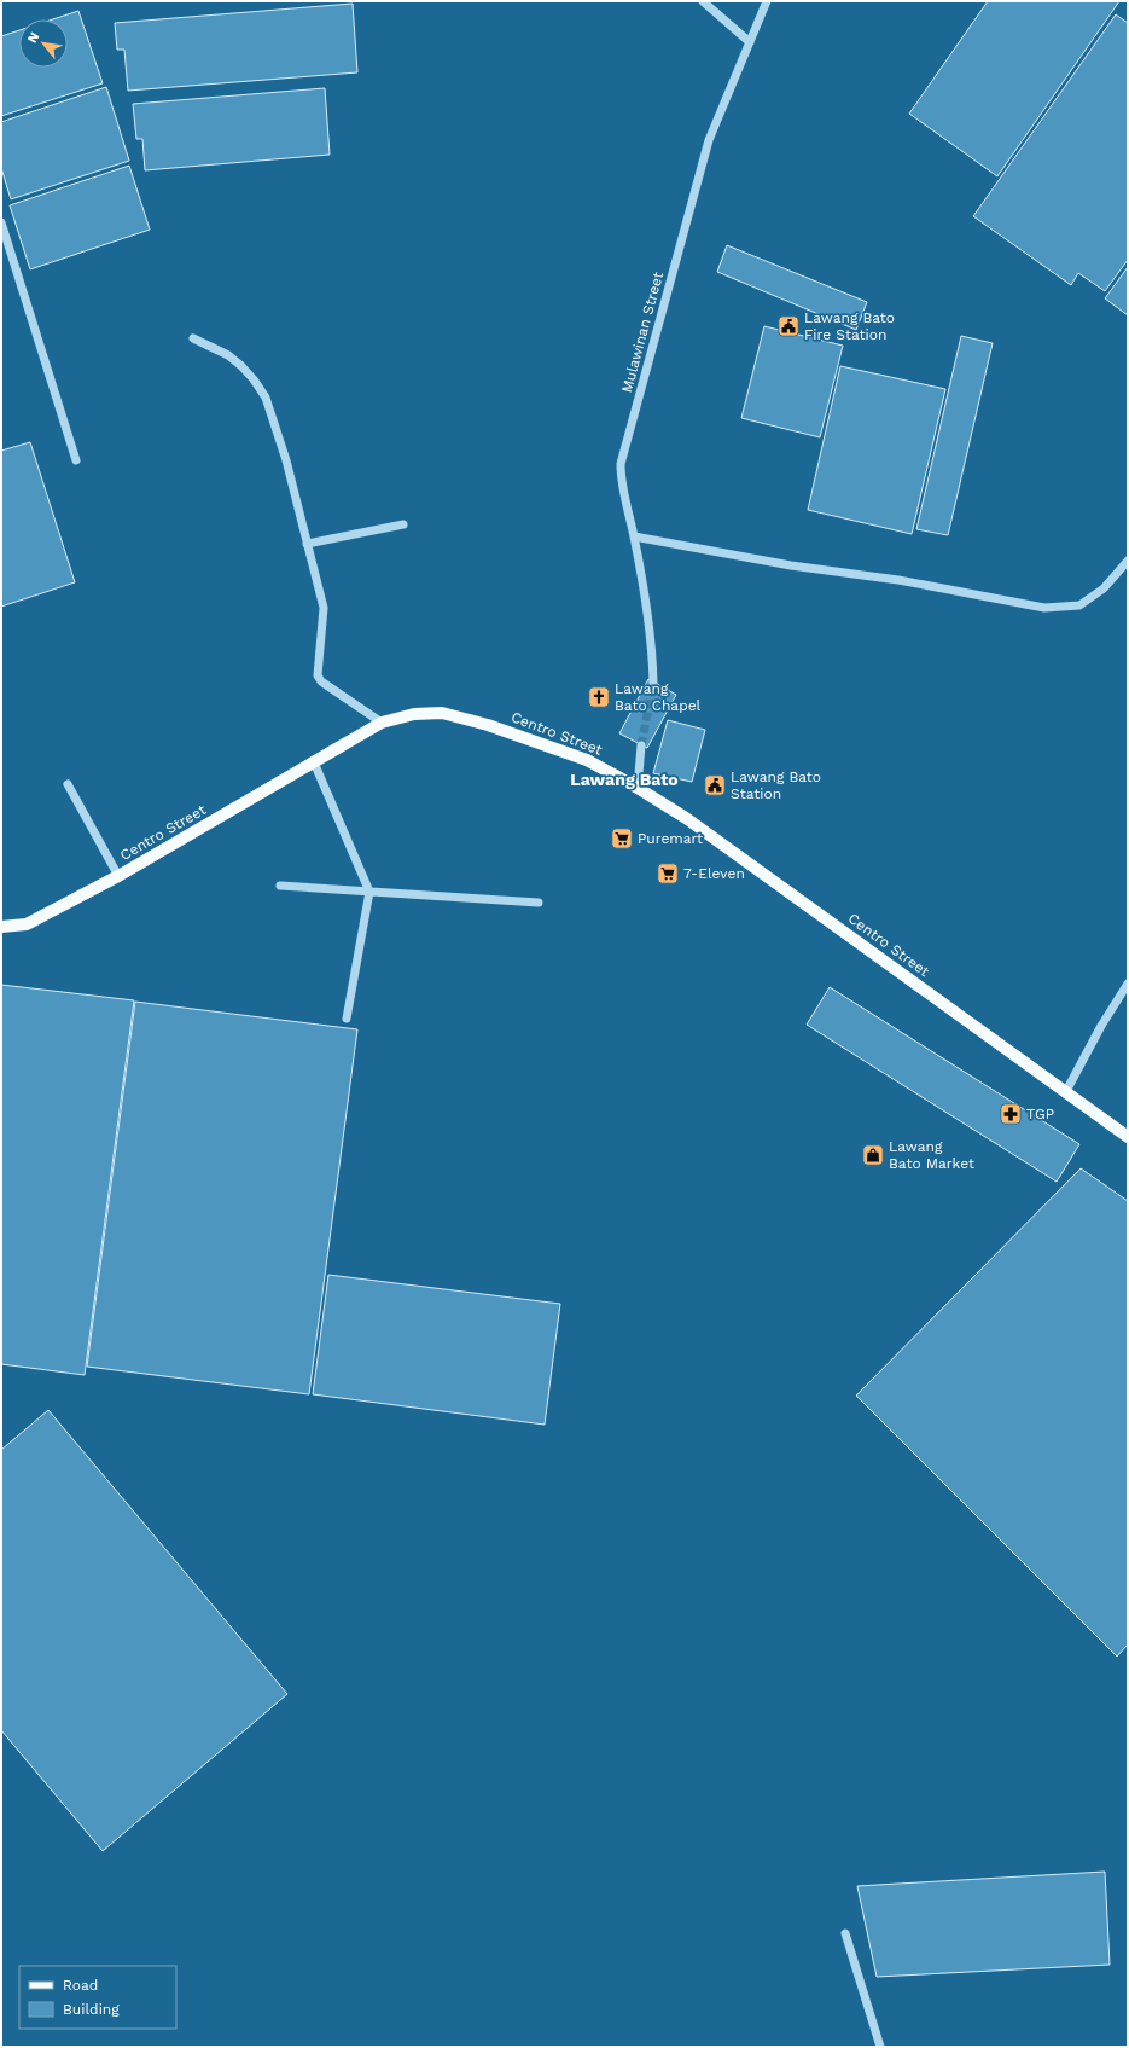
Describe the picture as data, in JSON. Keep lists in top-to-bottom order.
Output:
{
  "streets": {
    "main road": ["Centro Street"],
    "street": ["Mulawinan Street"]
  },
  "districts": ["Lawang Bato"],
  "places": {
    "public building": ["Lawang Bato Fire Station", "Lawang Bato Station"],
    "church": ["Lawang Bato Chapel"],
    "supermarket": ["Puremart", "7-Eleven"],
    "pharmacy": ["TGP"],
    "shop": ["Lawang Bato Market"]
  },
  "legend": ["Road", "Building"],
  "north": "top left"
}
